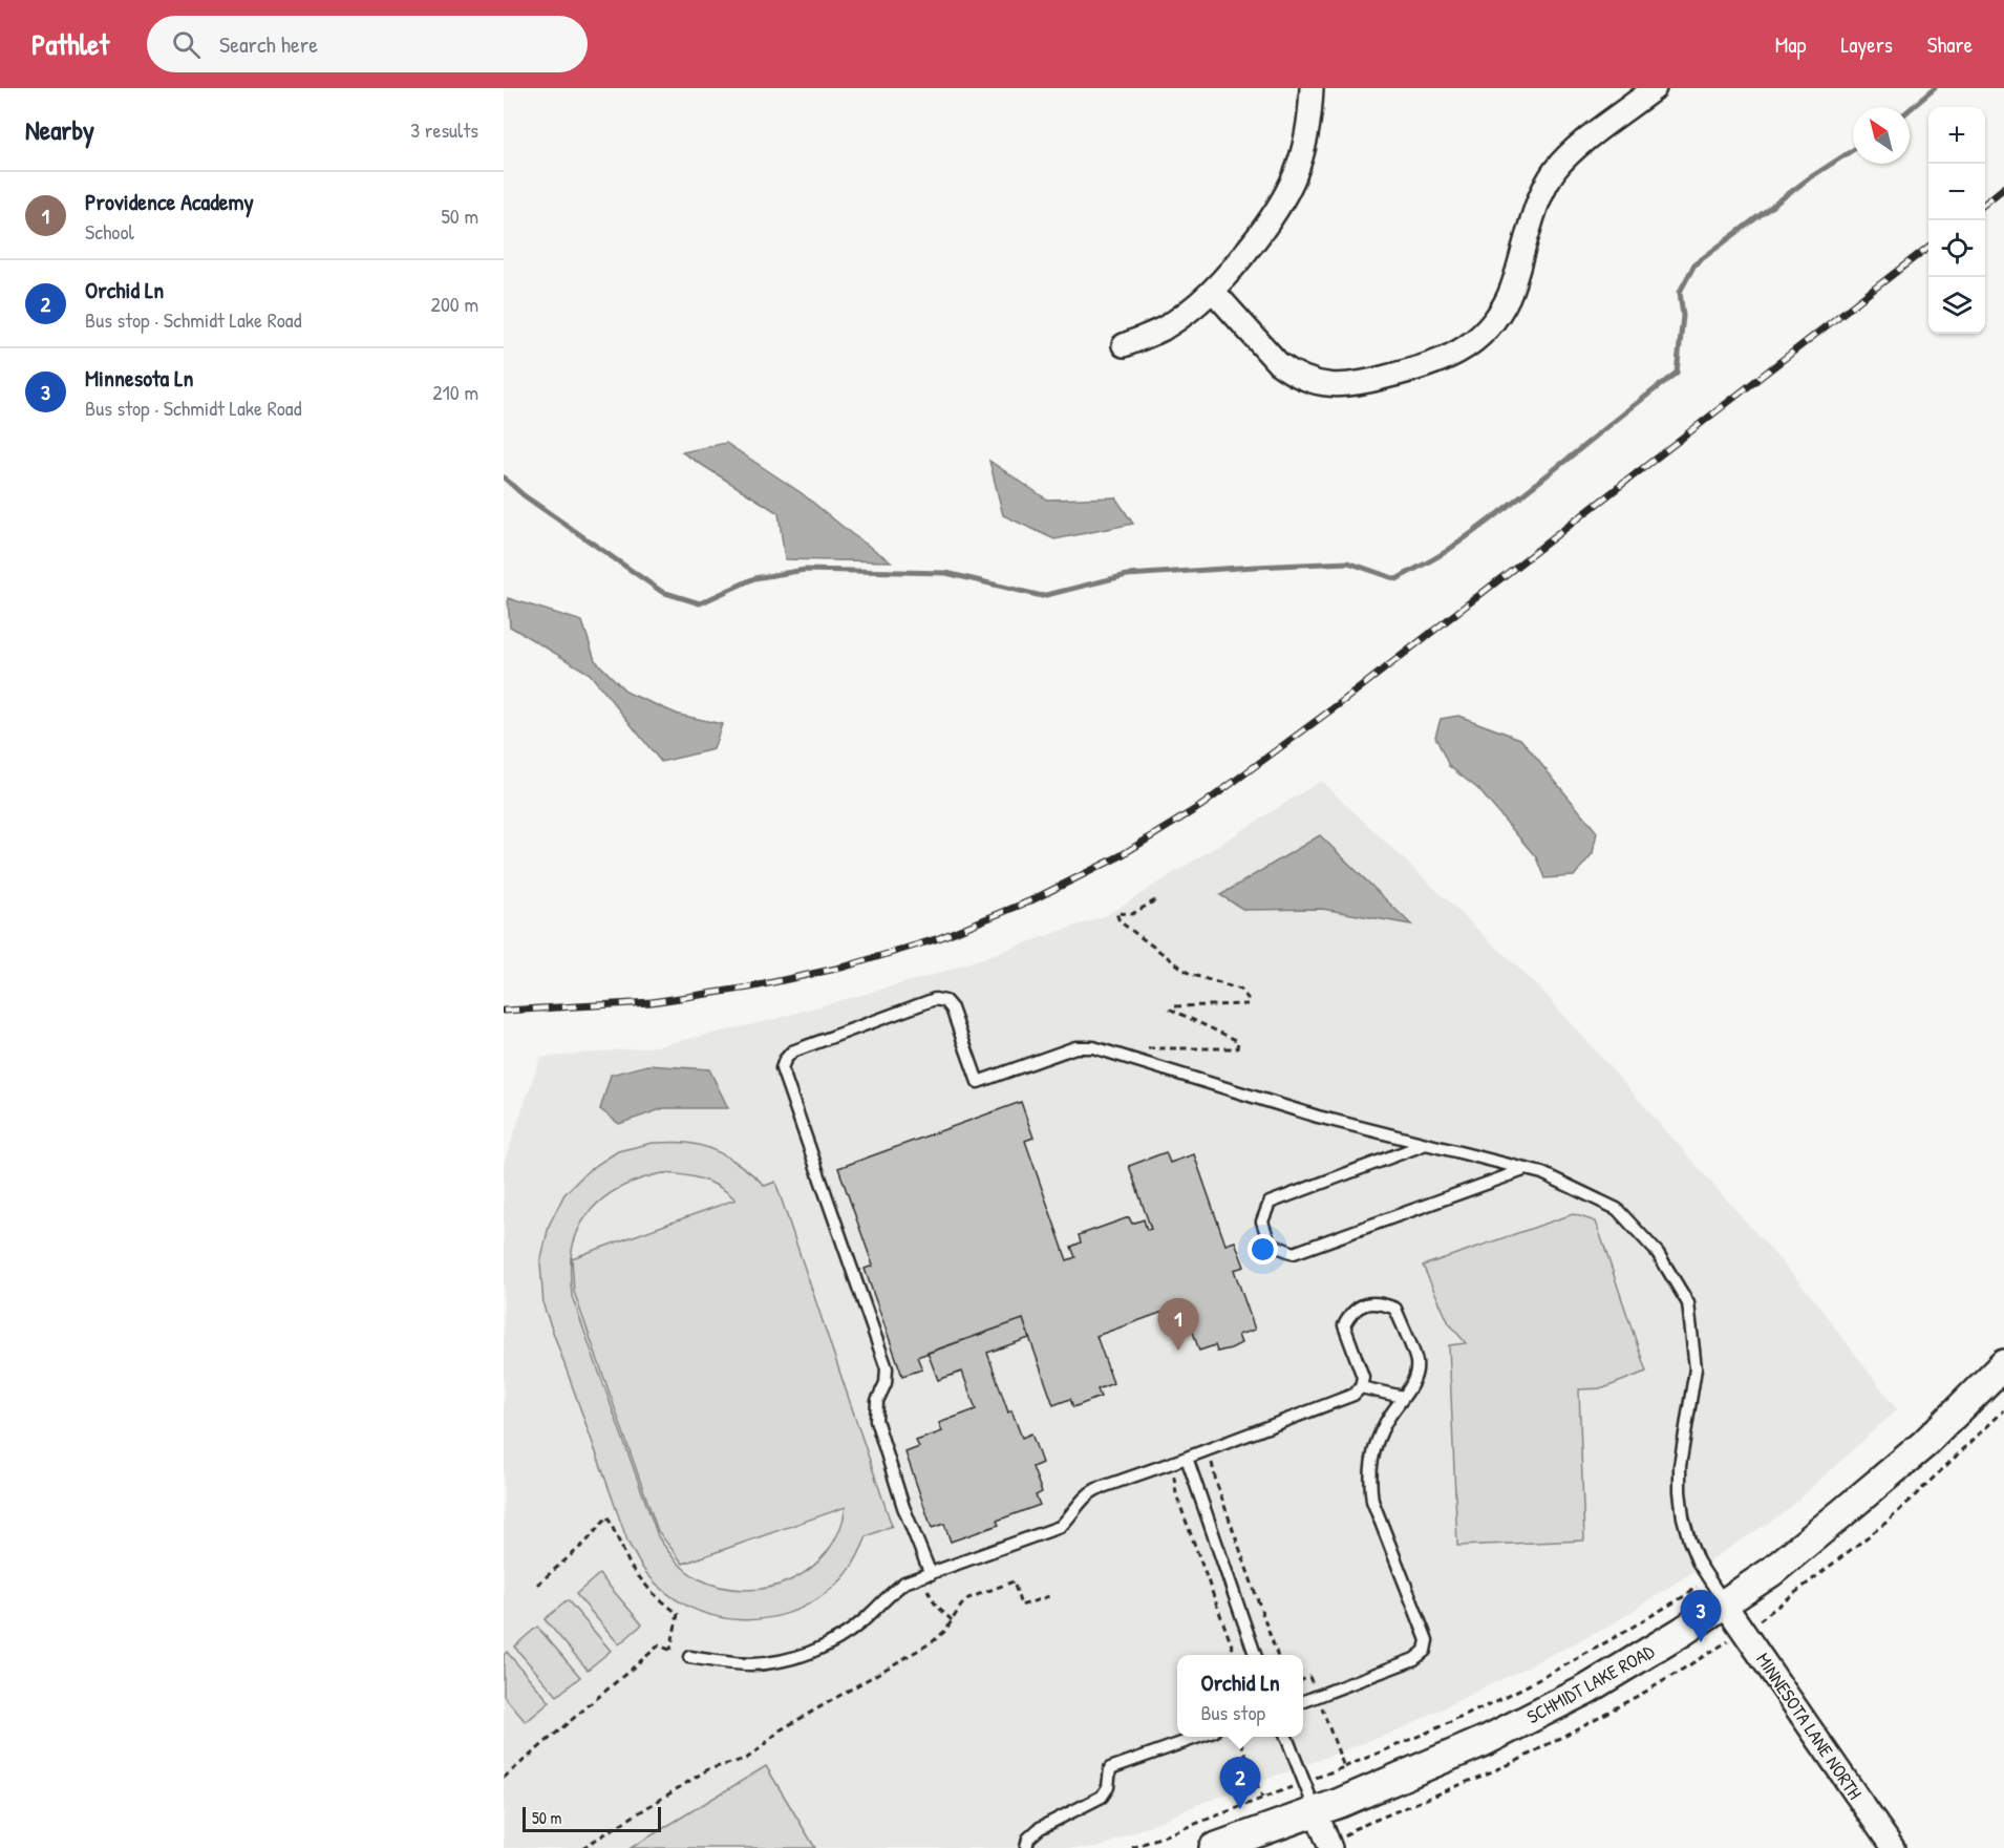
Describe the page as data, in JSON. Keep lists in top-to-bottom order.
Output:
{
  "streets": {
    "street": ["SCHMIDT LAKE ROAD", "MINNESOTA LANE NORTH"]
  },
  "crossings": [
    ["SCHMIDT LAKE ROAD", "MINNESOTA LANE NORTH"]
  ],
  "scale_bar": "50 m",
  "north": "top left",
  "page": {
    "header": "Pathlet",
    "search": "Search here",
    "nav": ["Map", "Layers", "Share"],
    "heading": ["Nearby", "3 results"],
    "map_buttons": ["+", "−"],
    "list": [
      {
        "mark": "1",
        "name": "Providence Academy",
        "note": "School",
        "value": "50 m"
      },
      {
        "mark": "2",
        "name": "Orchid Ln",
        "note": "Bus stop · Schmidt Lake Road",
        "value": "200 m"
      },
      {
        "mark": "3",
        "name": "Minnesota Ln",
        "note": "Bus stop · Schmidt Lake Road",
        "value": "210 m"
      }
    ],
    "pins": ["1", "3", "2"],
    "popup": ["Orchid Ln", "Bus stop"],
    "scale": "50 m"
  }
}
